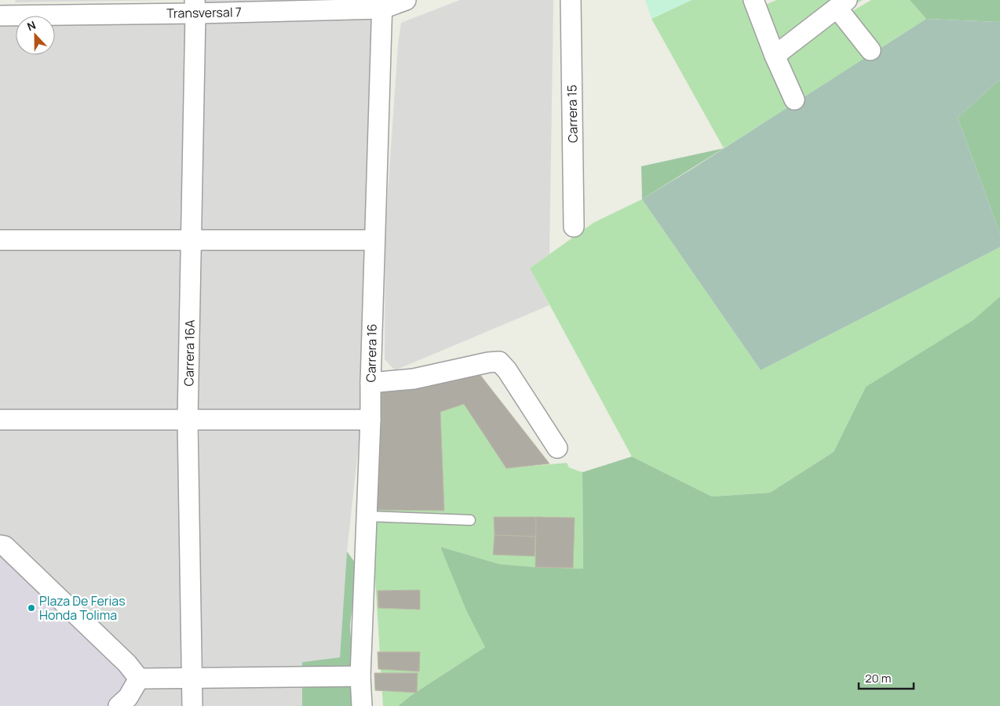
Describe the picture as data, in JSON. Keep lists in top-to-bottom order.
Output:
{
  "streets": {
    "street": [
      "Transversal 7",
      "Carrera 15",
      "Carrera 16A",
      "Carrera 16"
    ]
  },
  "crossings": [
    ["Transversal 7", "Carrera 16A"],
    ["Transversal 7", "Carrera 16"]
  ],
  "places": ["Plaza De Ferias Honda Tolima"],
  "scale_bar": "20 m",
  "north": "top"
}
